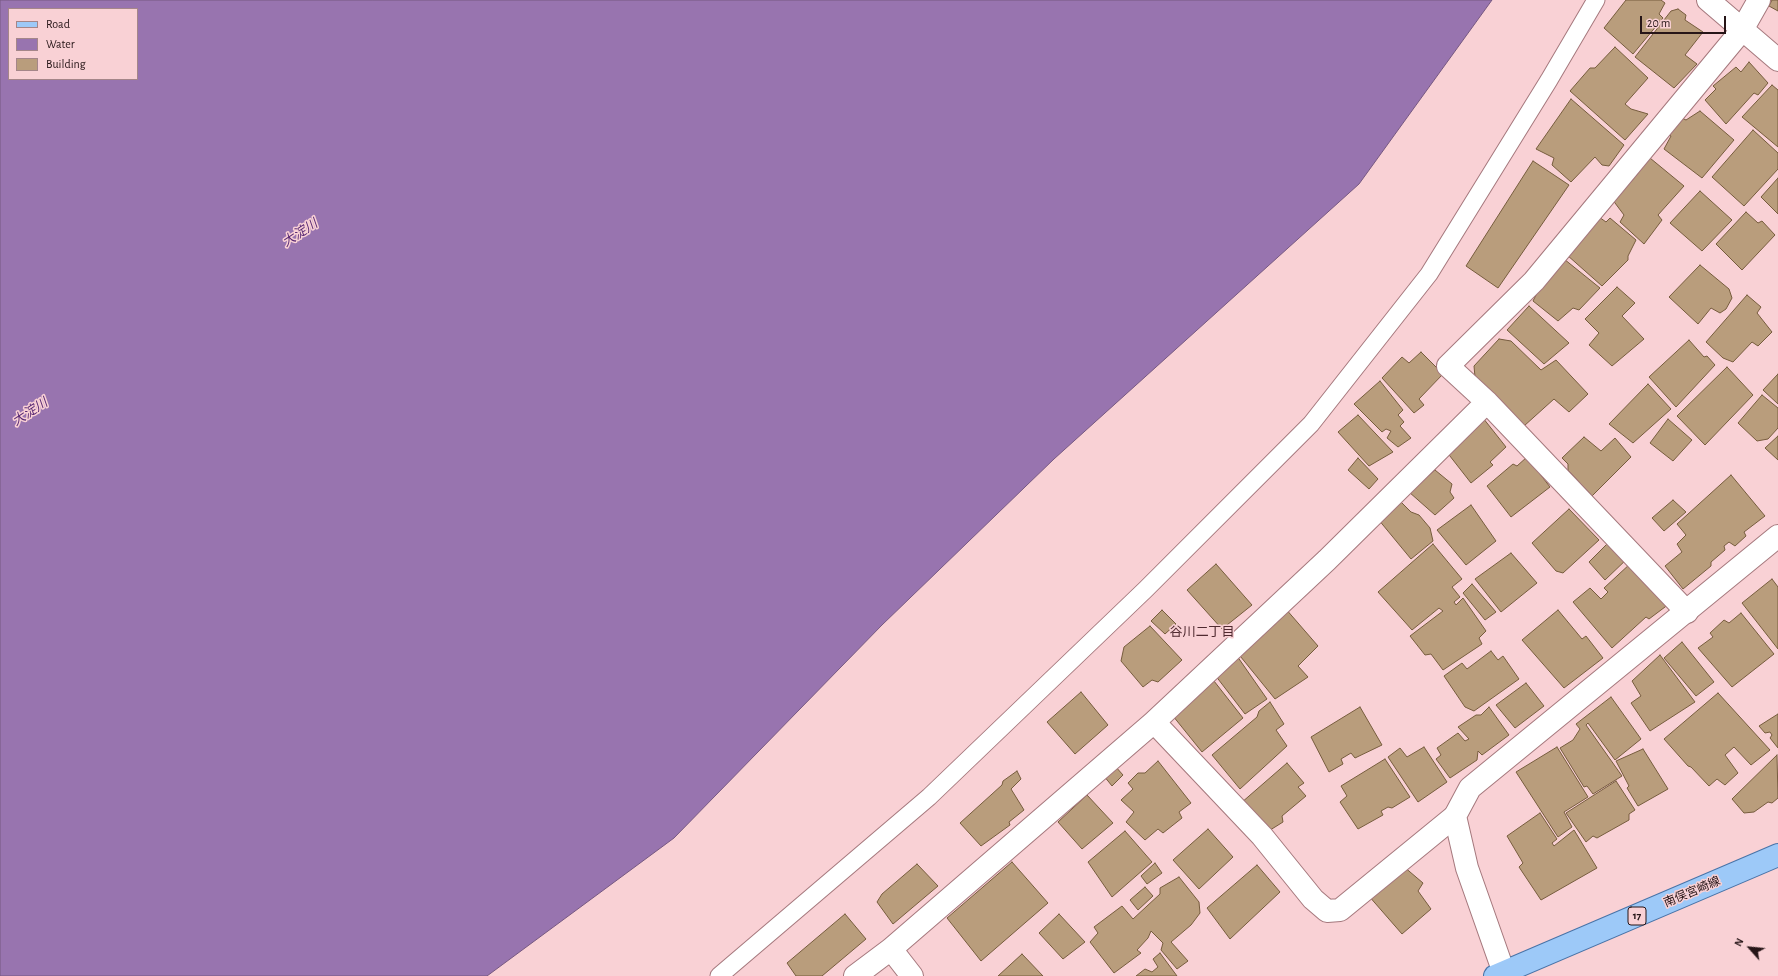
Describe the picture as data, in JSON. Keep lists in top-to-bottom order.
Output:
{
  "streets": {
    "main road": ["南俣宮崎線", "17"]
  },
  "districts": ["谷川二丁目"],
  "water": ["大淀川"],
  "legend": ["Road", "Water", "Building"],
  "scale_bar": "20 m",
  "north": "top left"
}
